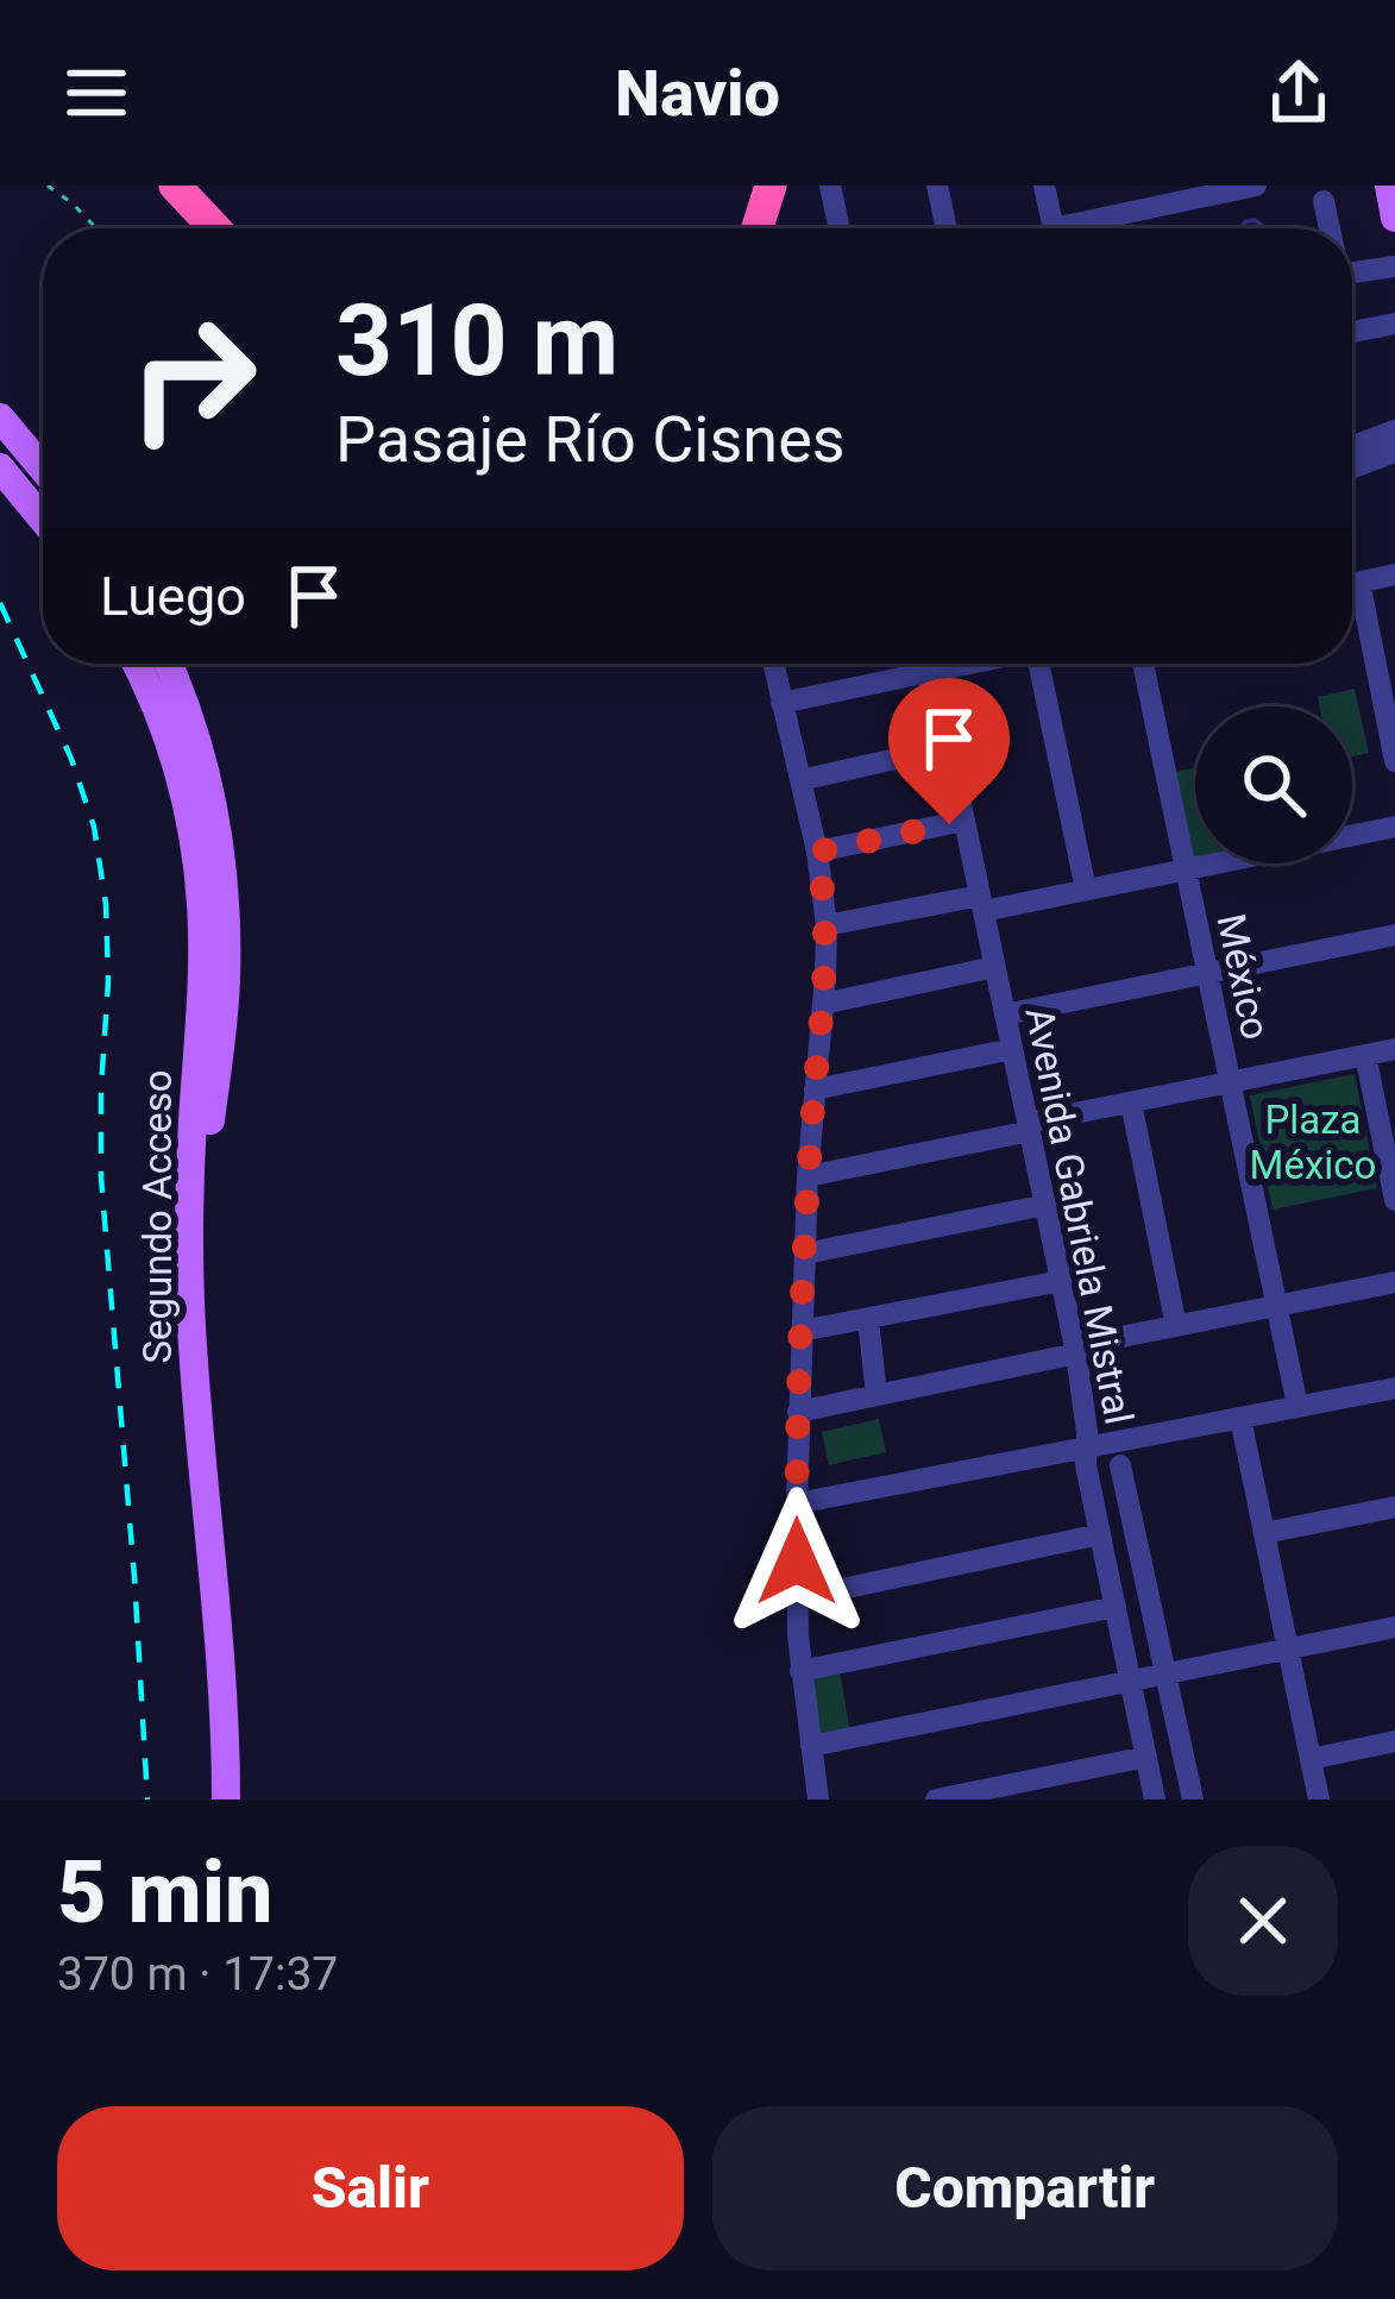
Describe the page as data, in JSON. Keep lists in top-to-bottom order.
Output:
{
  "streets": {
    "main road": ["Segundo Acceso"],
    "street": ["México", "Avenida Gabriela Mistral"]
  },
  "parks": ["Plaza México"],
  "page": {
    "header": "Navio",
    "turn": ["310 m", "Pasaje Río Cisnes"],
    "then": "Luego",
    "heading": ["5 min", "370 m · 17:37"],
    "buttons": ["Salir", "Compartir"]
  }
}
